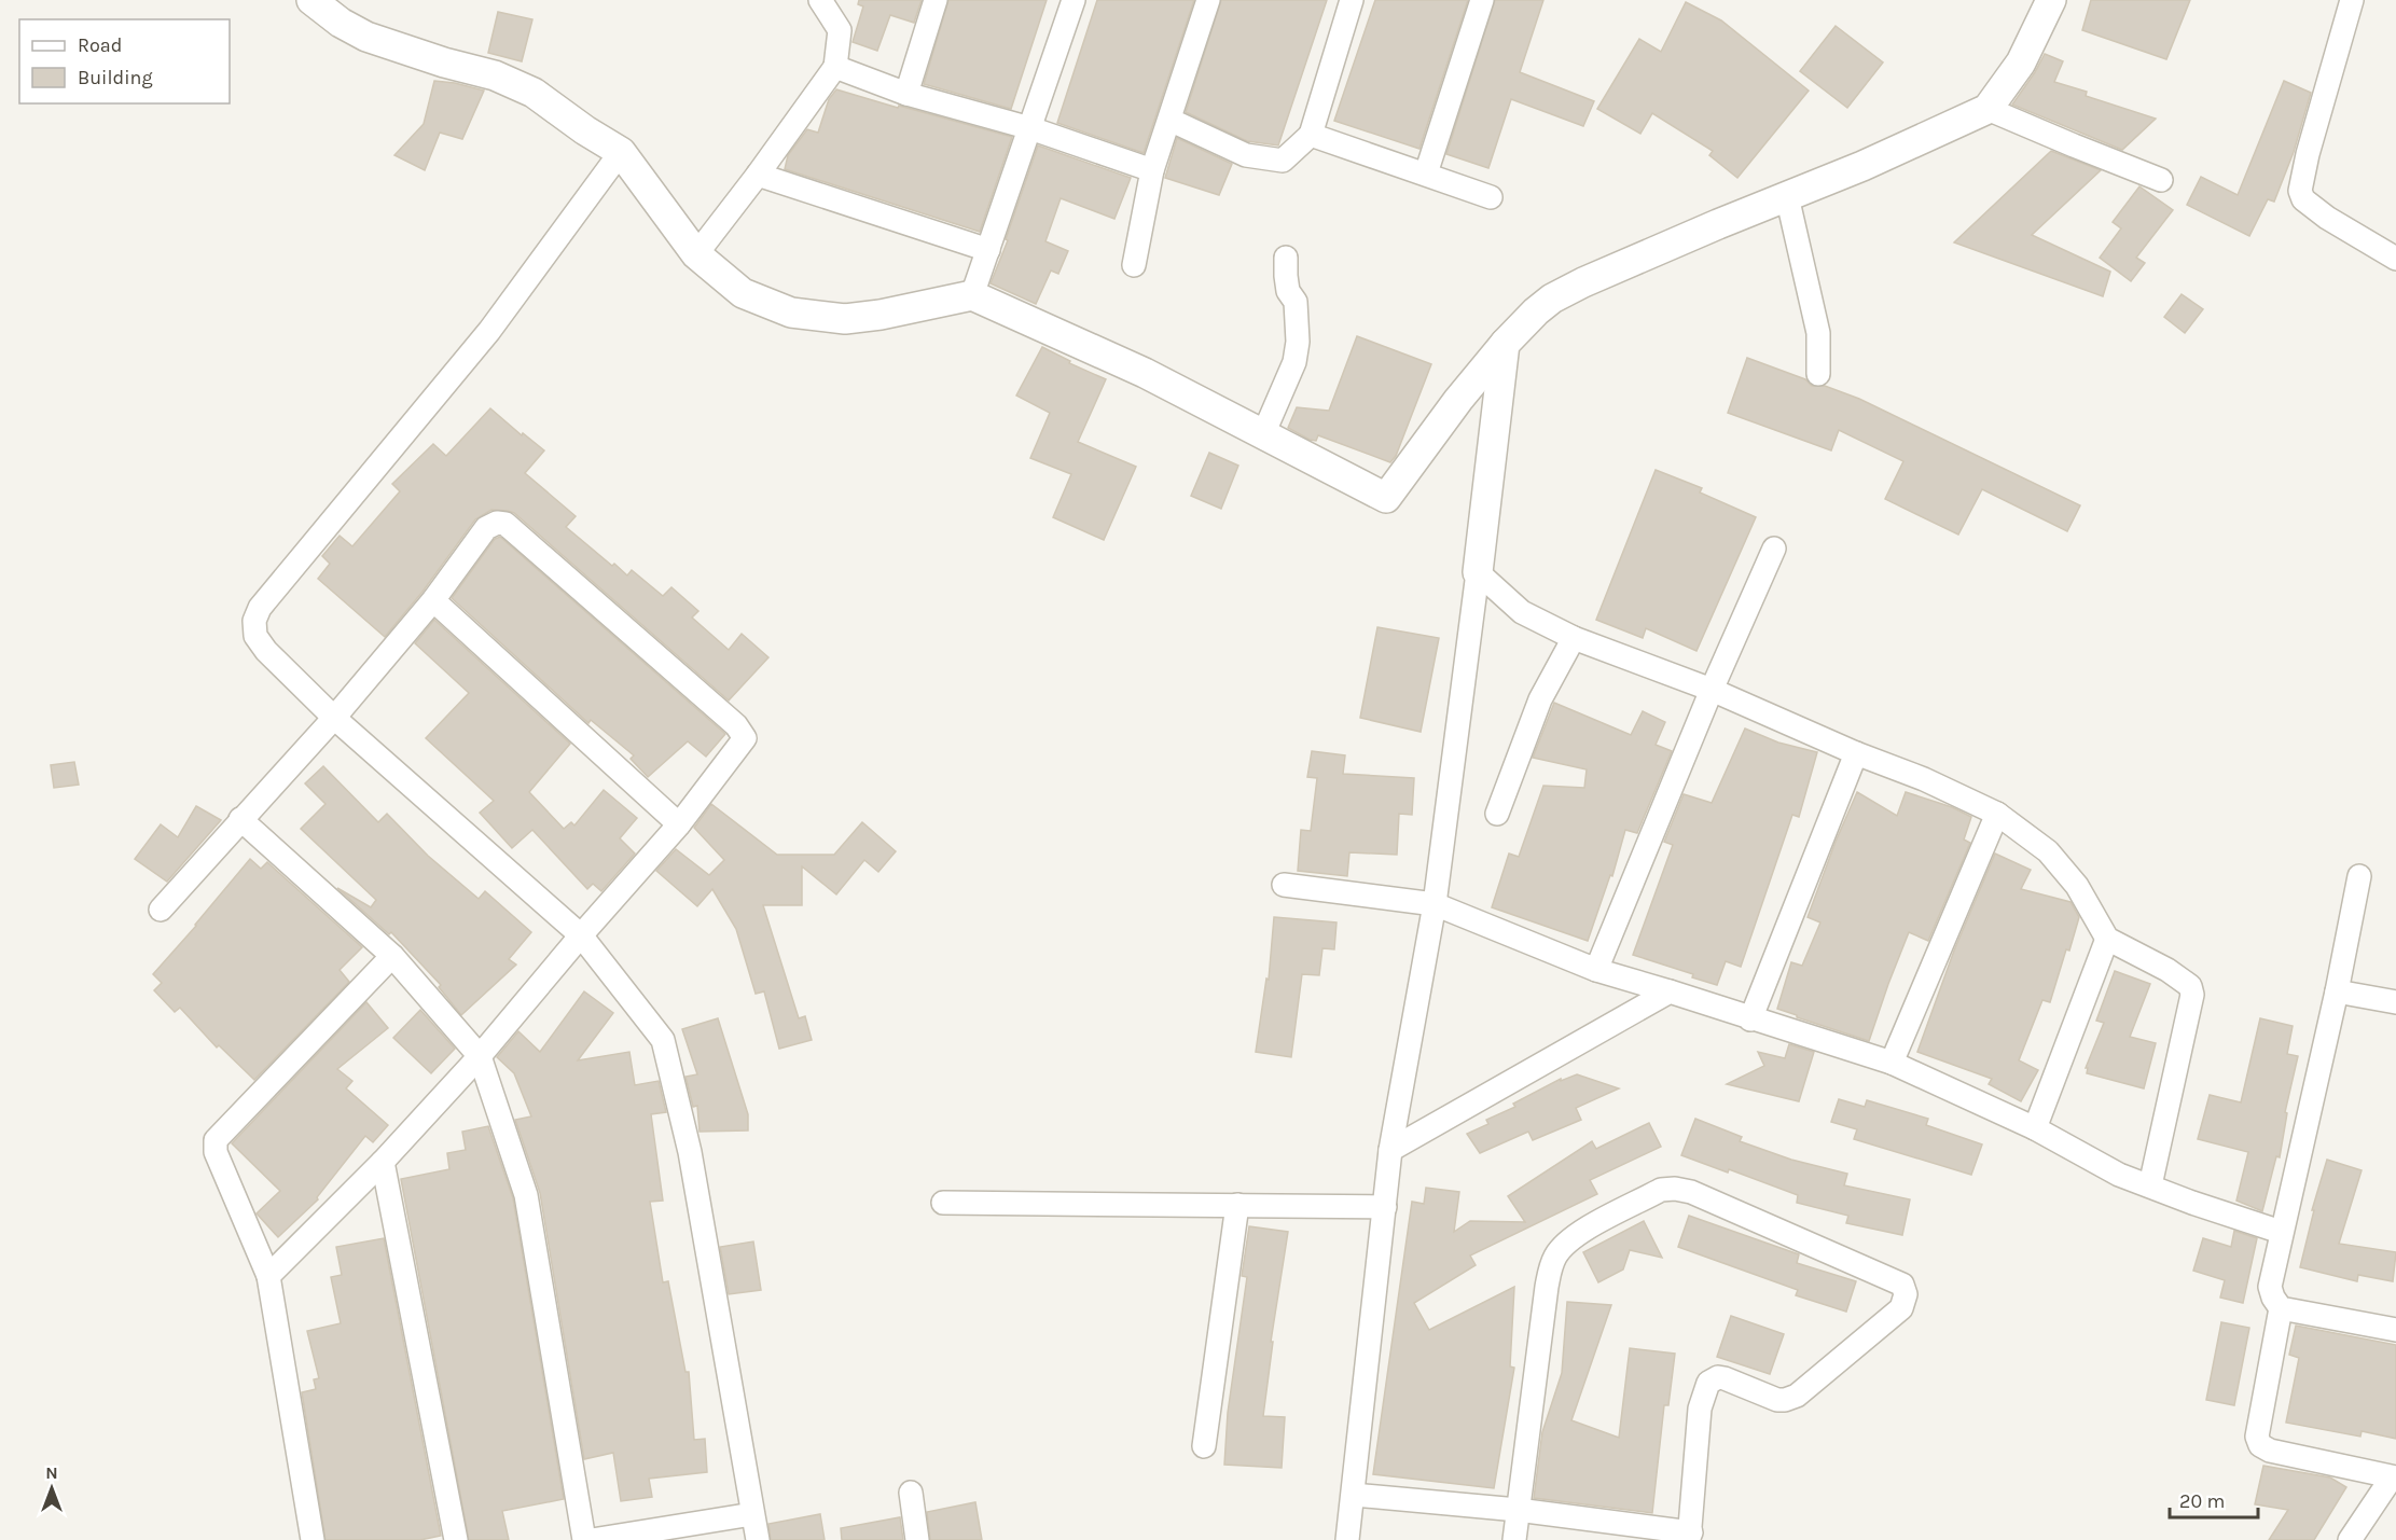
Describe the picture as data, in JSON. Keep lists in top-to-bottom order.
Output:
{
  "legend": ["Road", "Building"],
  "scale_bar": "20 m",
  "north": "top"
}
